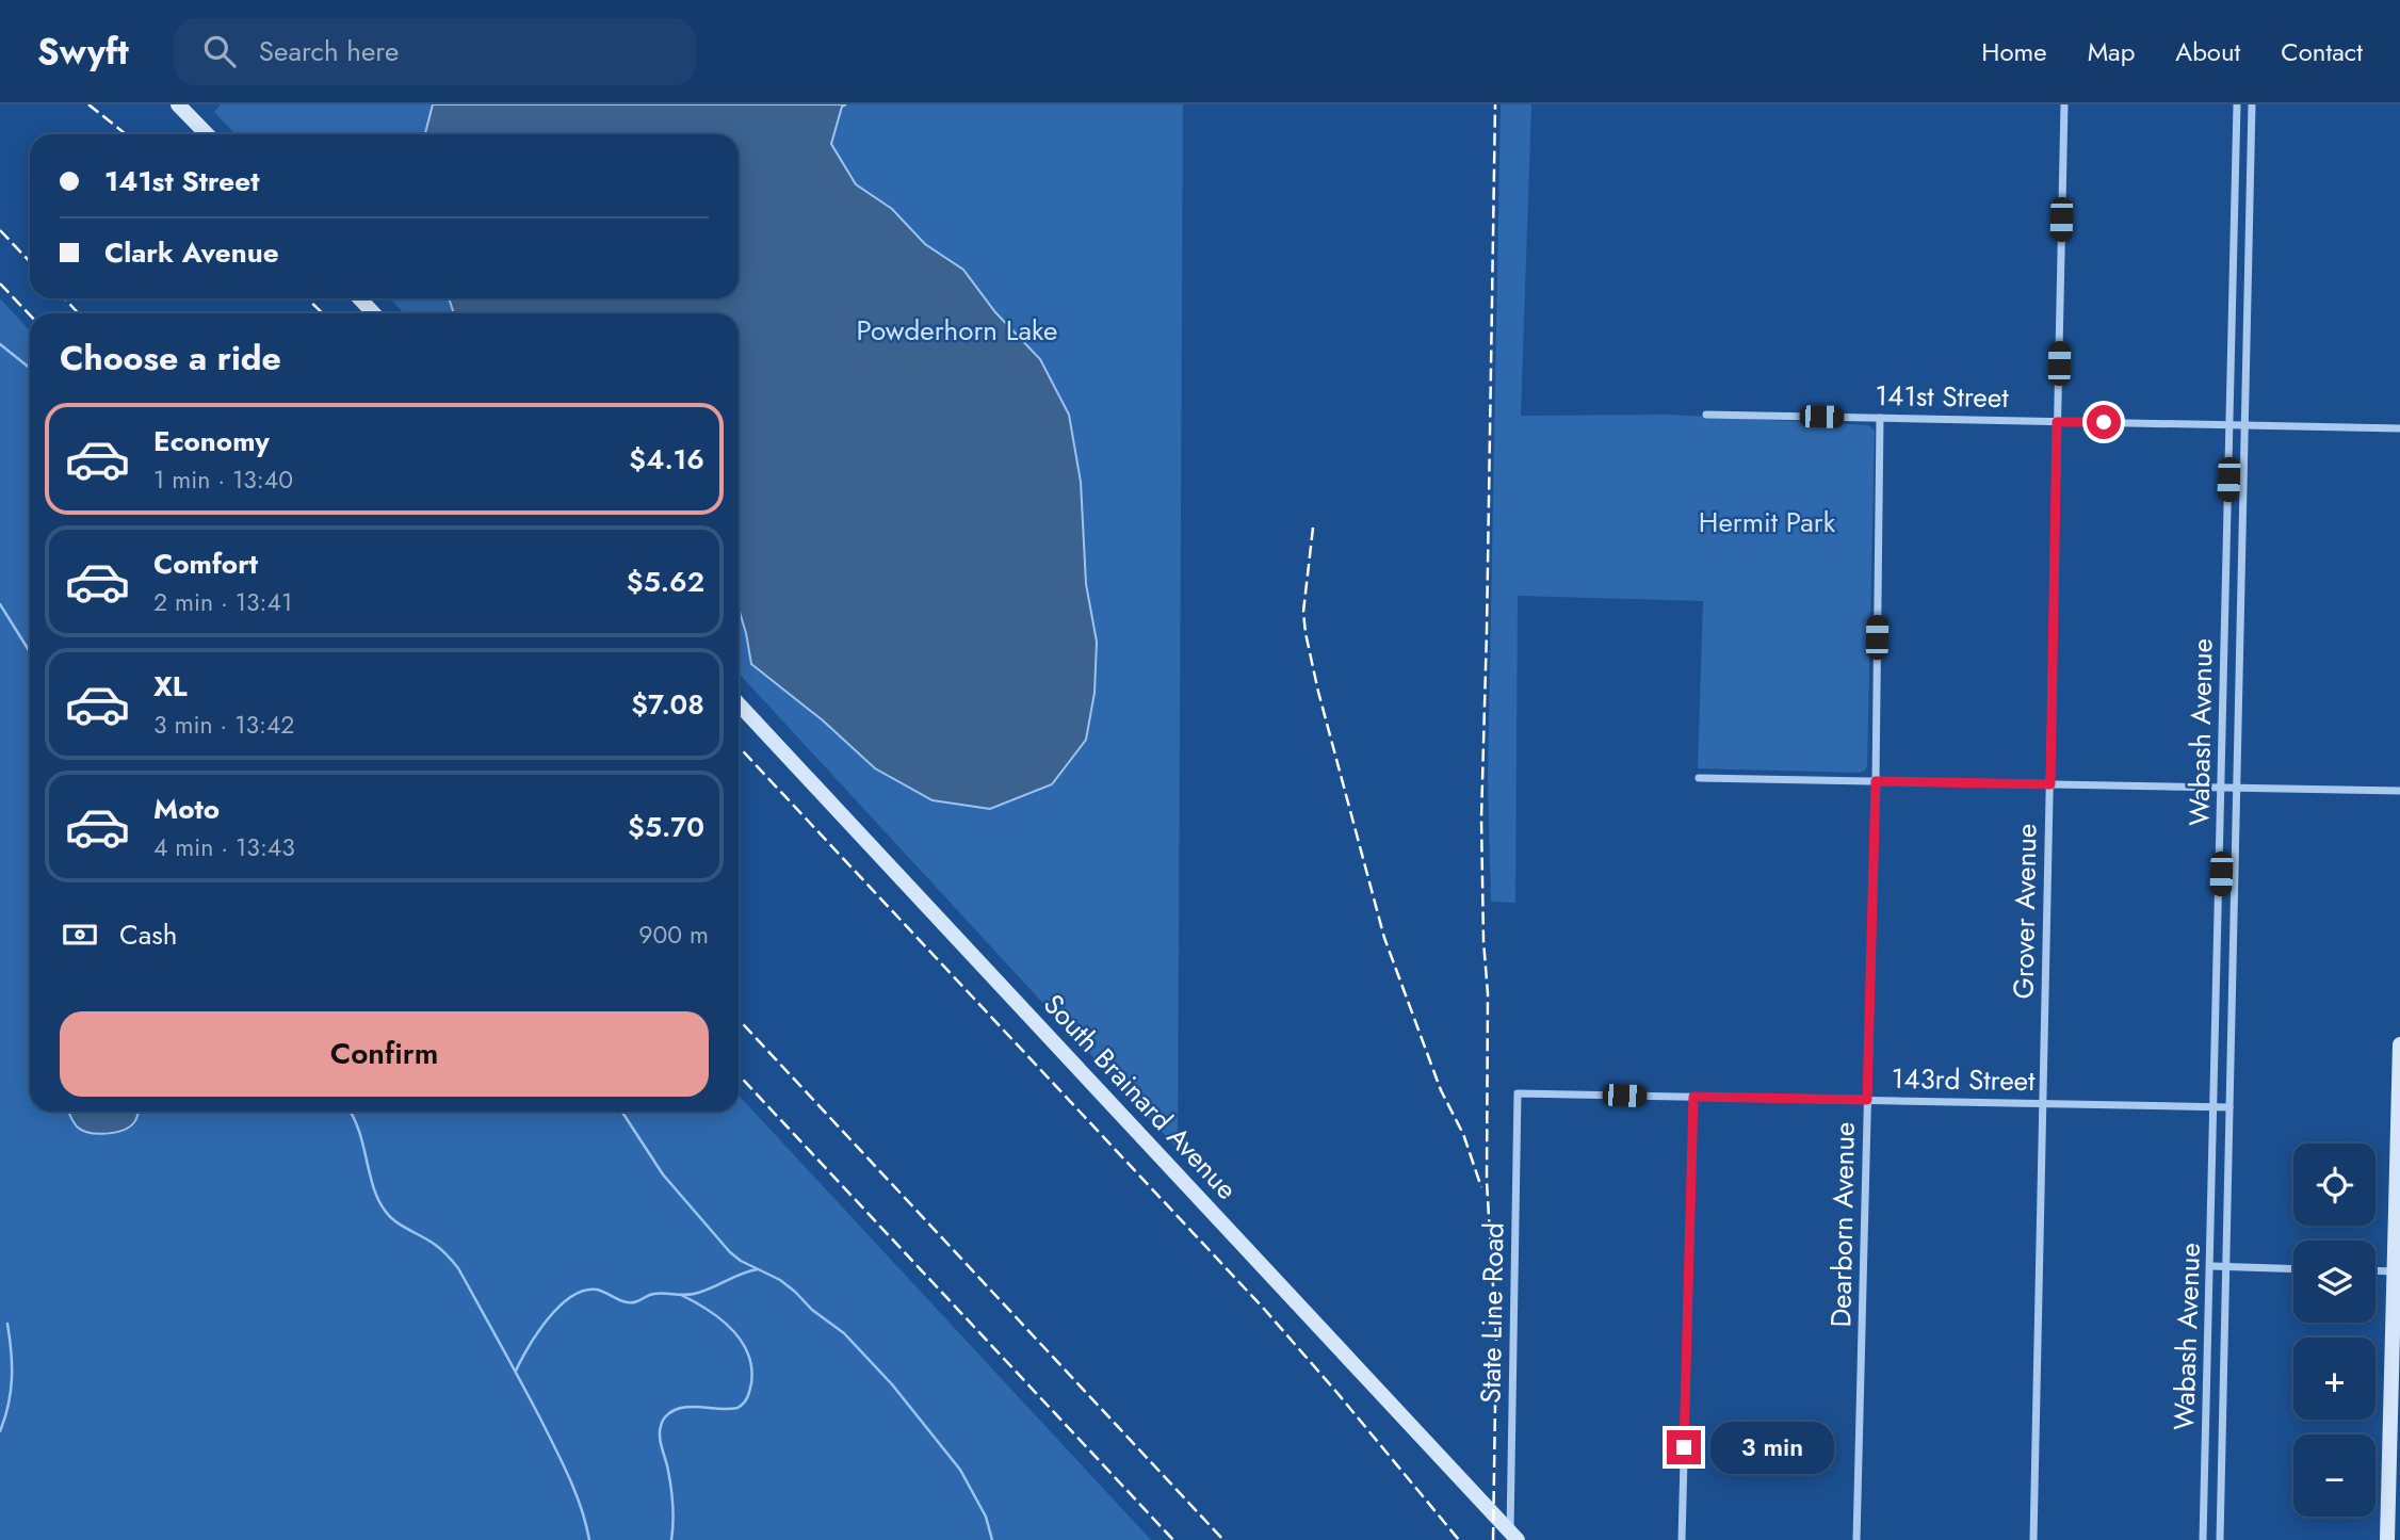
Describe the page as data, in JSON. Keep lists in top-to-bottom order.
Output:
{
  "streets": {
    "main road": ["South Brainard Avenue"],
    "street": [
      "141st Street",
      "Wabash Avenue",
      "Grover Avenue",
      "143rd Street",
      "Dearborn Avenue",
      "State Line Road"
    ]
  },
  "crossings": [
    ["141st Street", "Wabash Avenue"],
    ["141st Street", "Grover Avenue"],
    ["141st Street", "Dearborn Avenue"],
    ["Wabash Avenue", "143rd Street"],
    ["Grover Avenue", "143rd Street"],
    ["143rd Street", "Dearborn Avenue"],
    ["143rd Street", "State Line Road"],
    ["South Brainard Avenue", "State Line Road"]
  ],
  "parks": ["Powderhorn Lake", "Hermit Park"],
  "page": {
    "header": "Swyft",
    "search": "Search here",
    "nav": [
      "Home",
      "Map",
      "About",
      "Contact"
    ],
    "banner": ["141st Street", "Clark Avenue"],
    "heading": "Choose a ride",
    "list": [
      {
        "name": "Economy",
        "note": "1 min · 13:40",
        "value": "$4.16"
      },
      {
        "name": "Comfort",
        "note": "2 min · 13:41",
        "value": "$5.62"
      },
      {
        "name": "XL",
        "note": "3 min · 13:42",
        "value": "$7.08"
      },
      {
        "name": "Moto",
        "note": "4 min · 13:43",
        "value": "$5.70"
      }
    ],
    "pay": ["Cash", "900 m"],
    "buttons": "Confirm",
    "map_buttons": ["+", "−"],
    "bubble": "3 min"
  }
}
